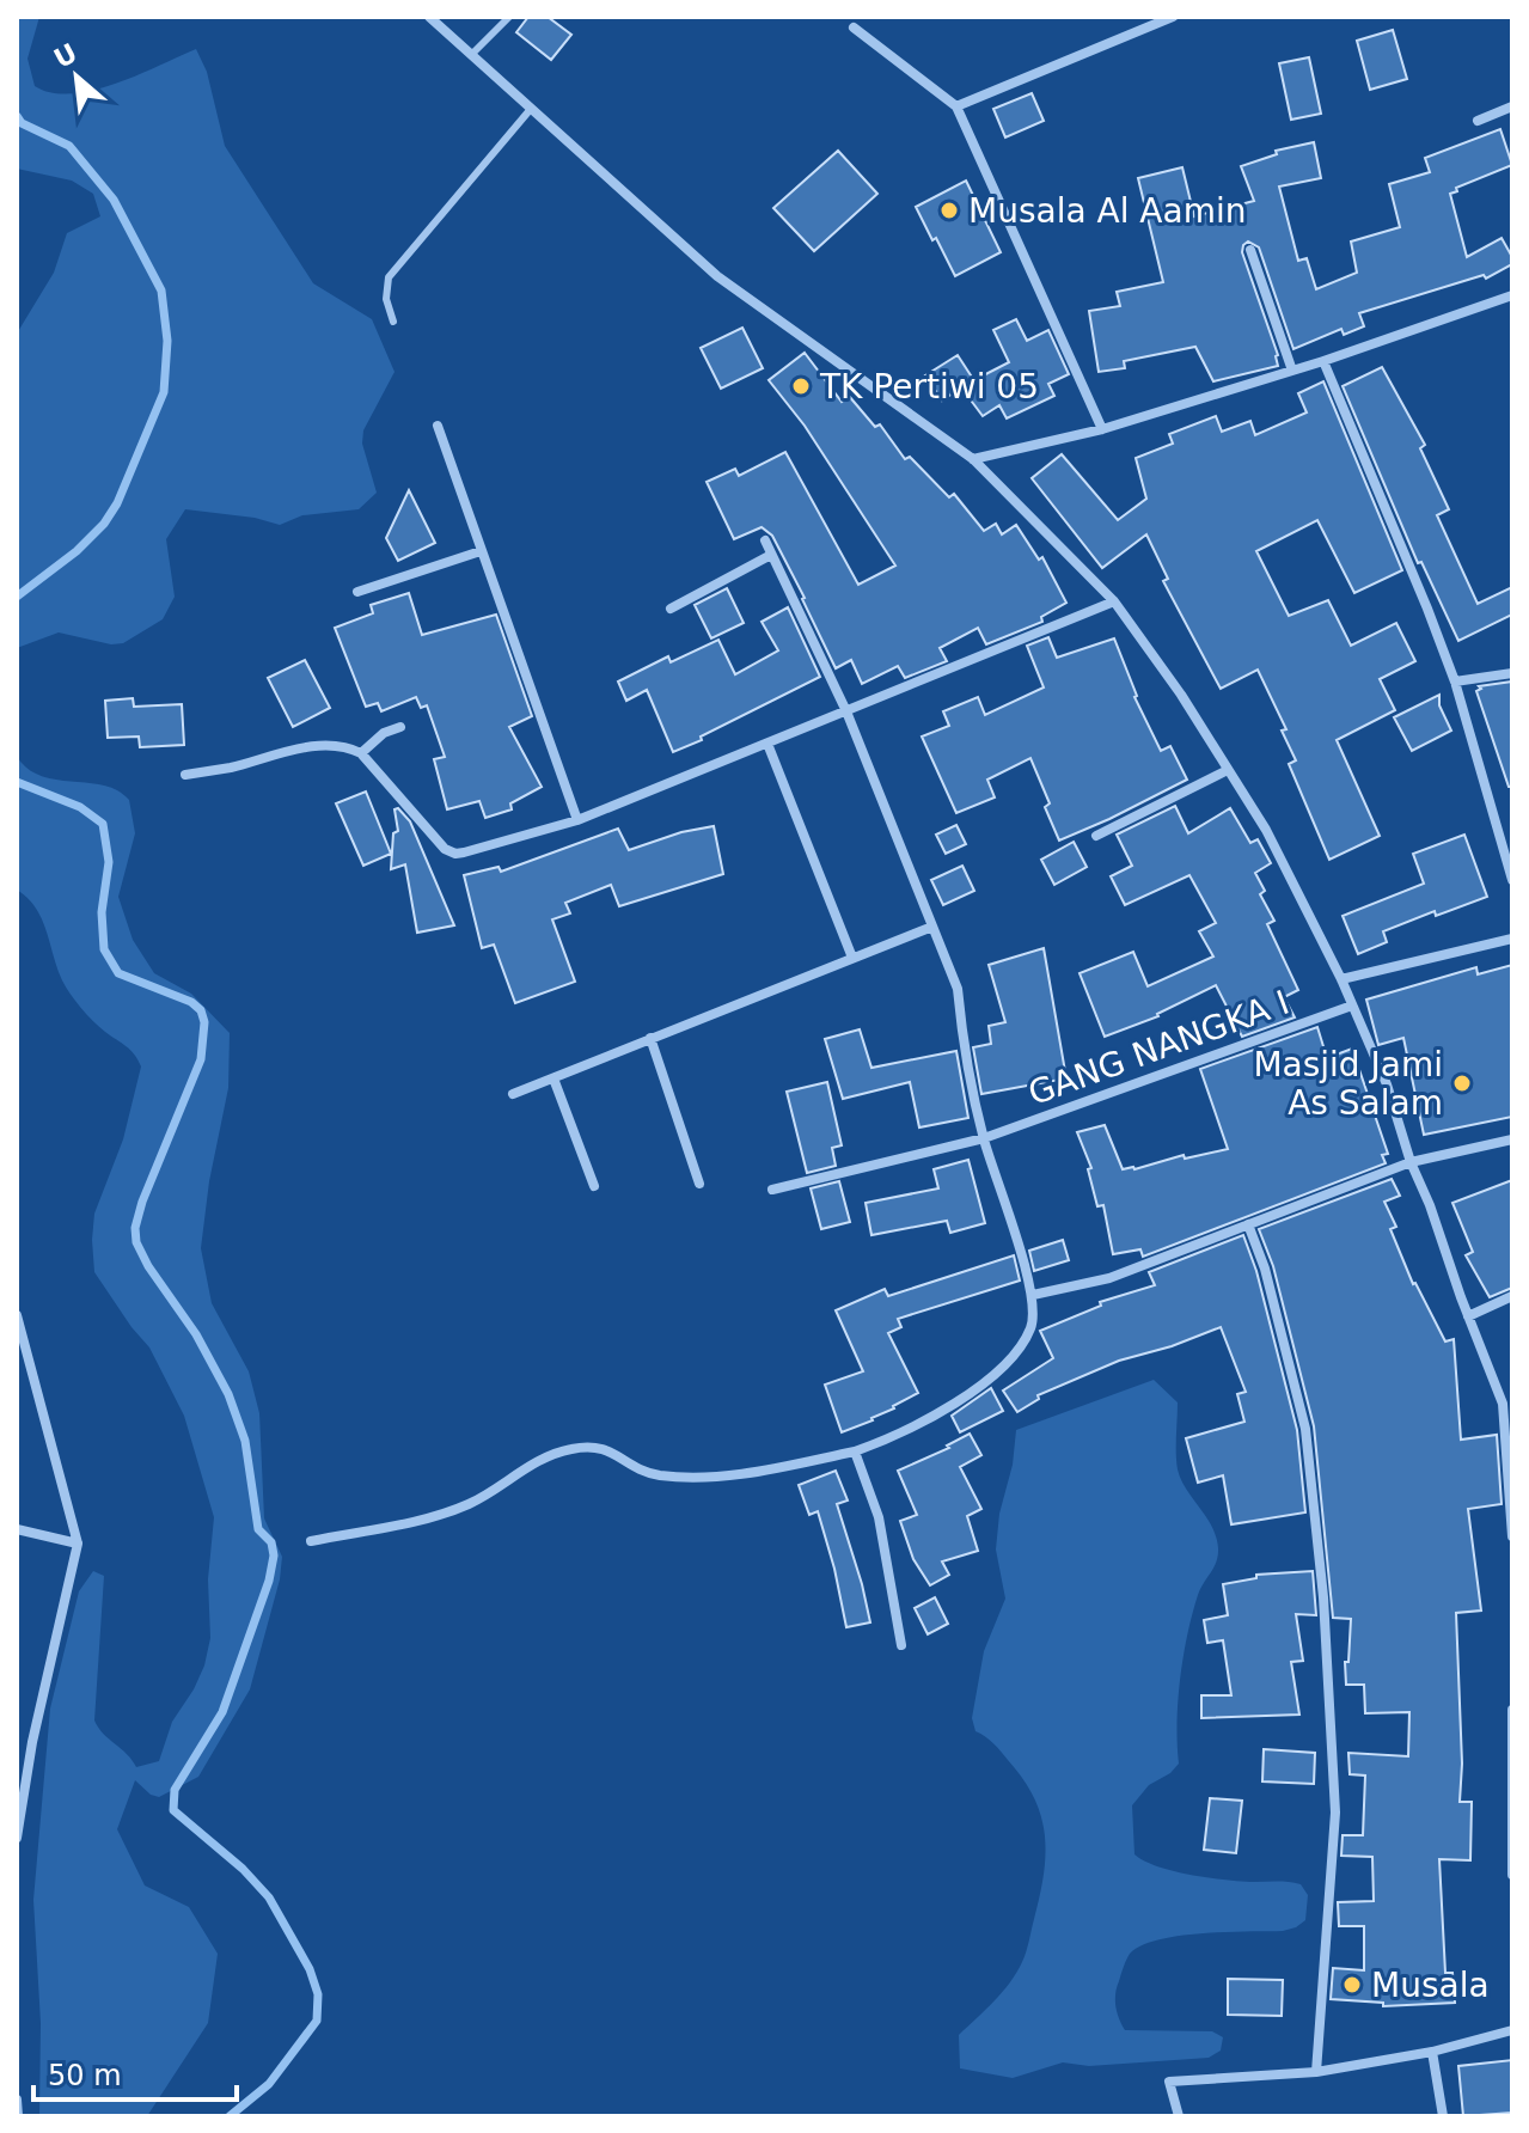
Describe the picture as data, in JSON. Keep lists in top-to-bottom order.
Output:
{
  "streets": {
    "street": ["GANG NANGKA I"]
  },
  "places": [
    "Musala Al Aamin",
    "TK Pertiwi 05",
    "Masjid Jami As Salam",
    "Musala"
  ],
  "scale_bar": "50 m",
  "north": "top left"
}
